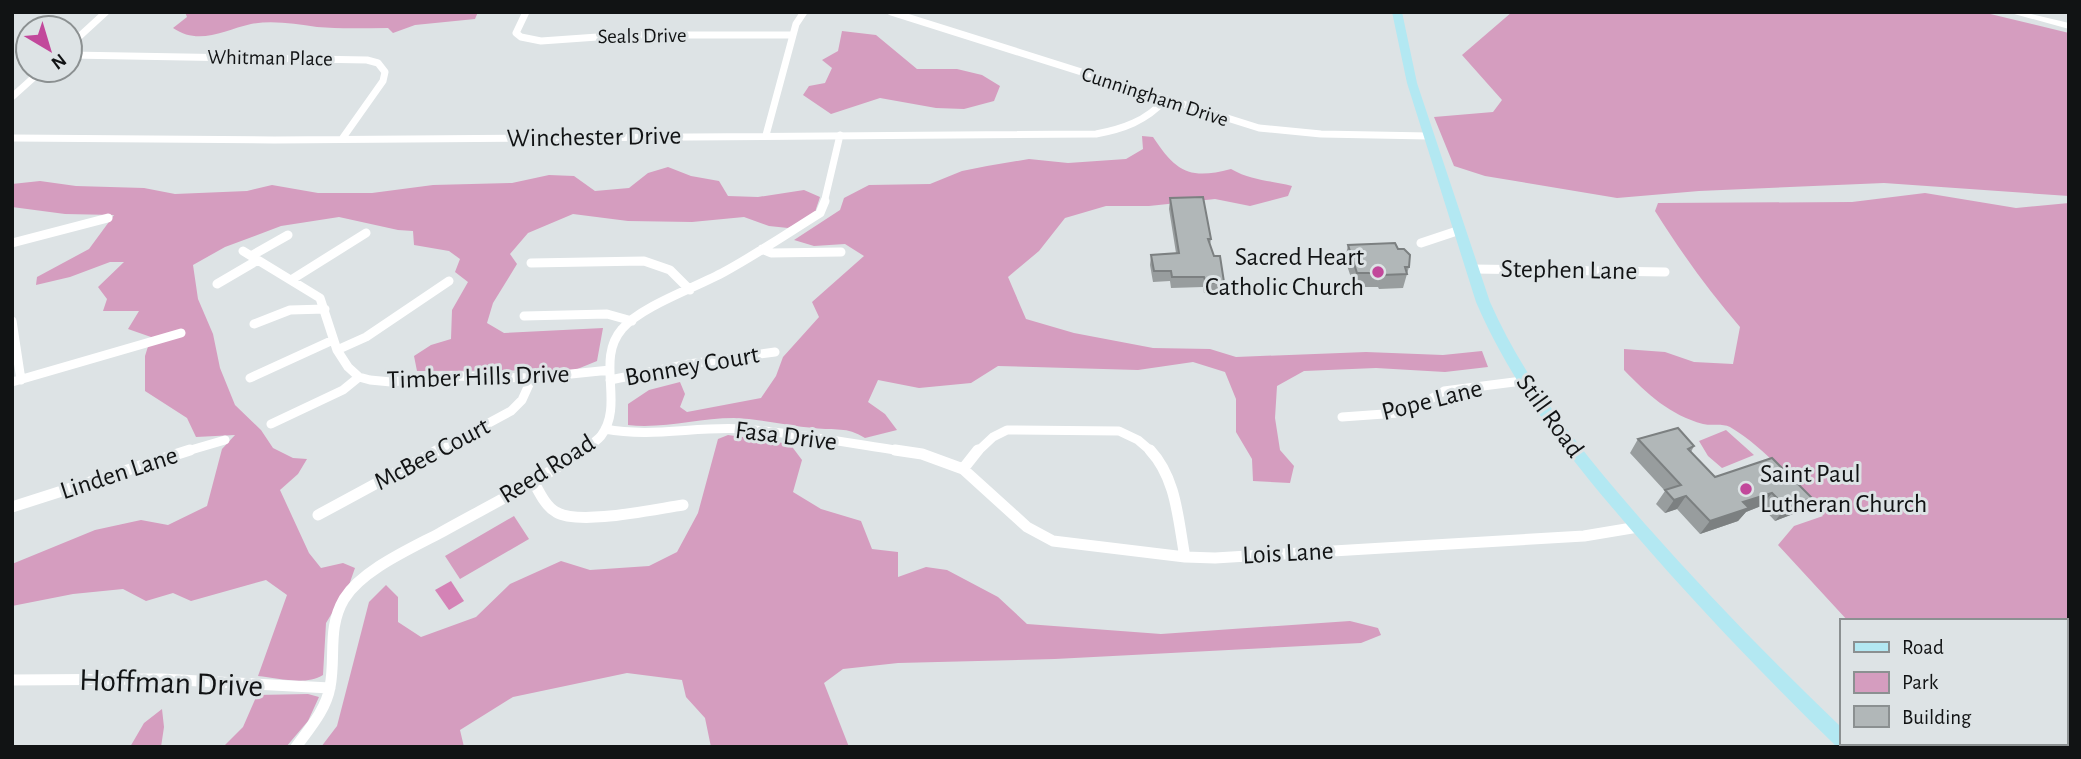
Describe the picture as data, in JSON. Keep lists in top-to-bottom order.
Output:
{
  "streets": {
    "main road": ["Still Road"],
    "street": [
      "Seals Drive",
      "Whitman Place",
      "Cunningham Drive",
      "Winchester Drive",
      "Stephen Lane",
      "Bonney Court",
      "Timber Hills Drive",
      "Pope Lane",
      "Fasa Drive",
      "McBee Court",
      "Reed Road",
      "Linden Lane",
      "Lois Lane",
      "Hoffman Drive"
    ]
  },
  "crossings": [
    ["Whitman Place", "Winchester Drive"],
    ["Cunningham Drive", "Winchester Drive"],
    ["Cunningham Drive", "Still Road"],
    ["Winchester Drive", "Reed Road"],
    ["Stephen Lane", "Still Road"],
    ["Bonney Court", "Timber Hills Drive"],
    ["Bonney Court", "Reed Road"],
    ["Timber Hills Drive", "McBee Court"],
    ["Timber Hills Drive", "Reed Road"],
    ["Pope Lane", "Still Road"],
    ["Still Road", "Lois Lane"],
    ["Fasa Drive", "Reed Road"],
    ["Fasa Drive", "Lois Lane"],
    ["Reed Road", "Hoffman Drive"]
  ],
  "places": ["Sacred Heart Catholic Church", "Saint Paul Lutheran Church"],
  "legend": ["Road", "Park", "Building"],
  "north": "bottom right"
}
